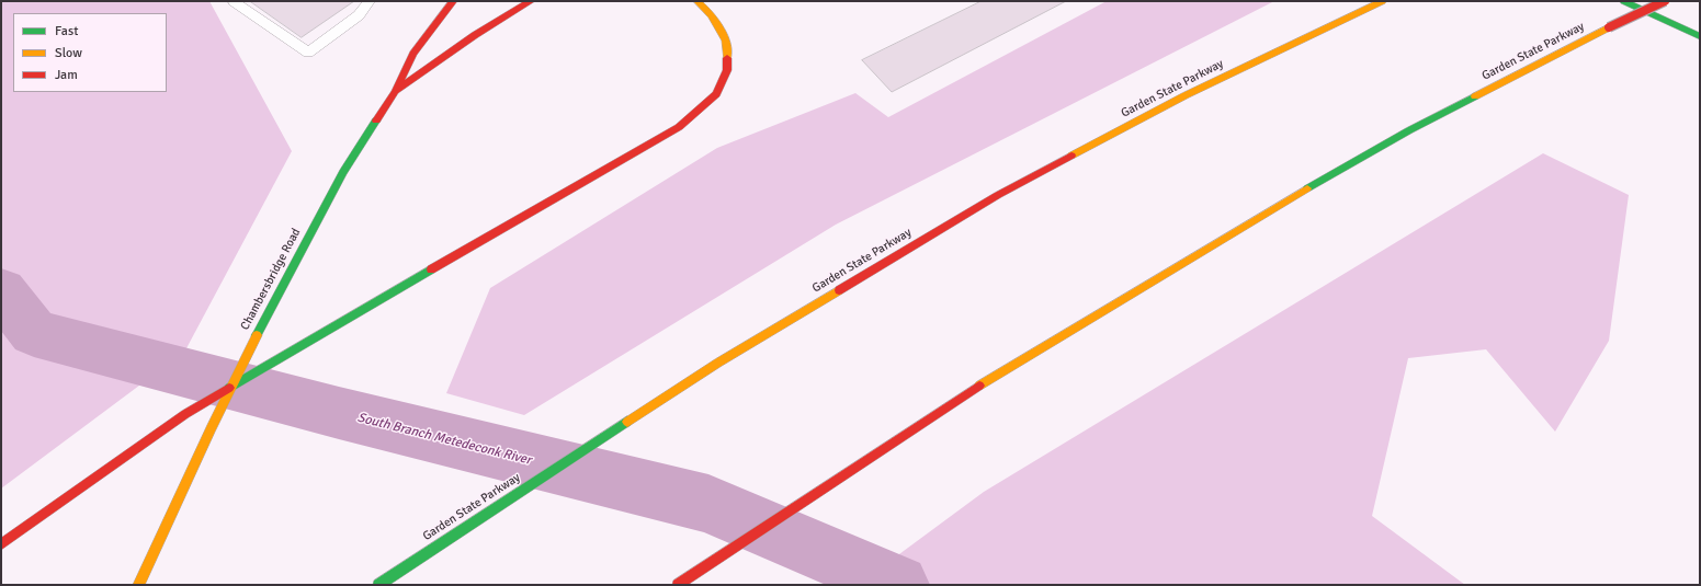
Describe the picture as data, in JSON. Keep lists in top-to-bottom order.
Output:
{
  "streets": {
    "main road": ["Garden State Parkway", "Chambersbridge Road"]
  },
  "water": ["South Branch Metedeconk River"],
  "legend": ["Fast", "Slow", "Jam"]
}
